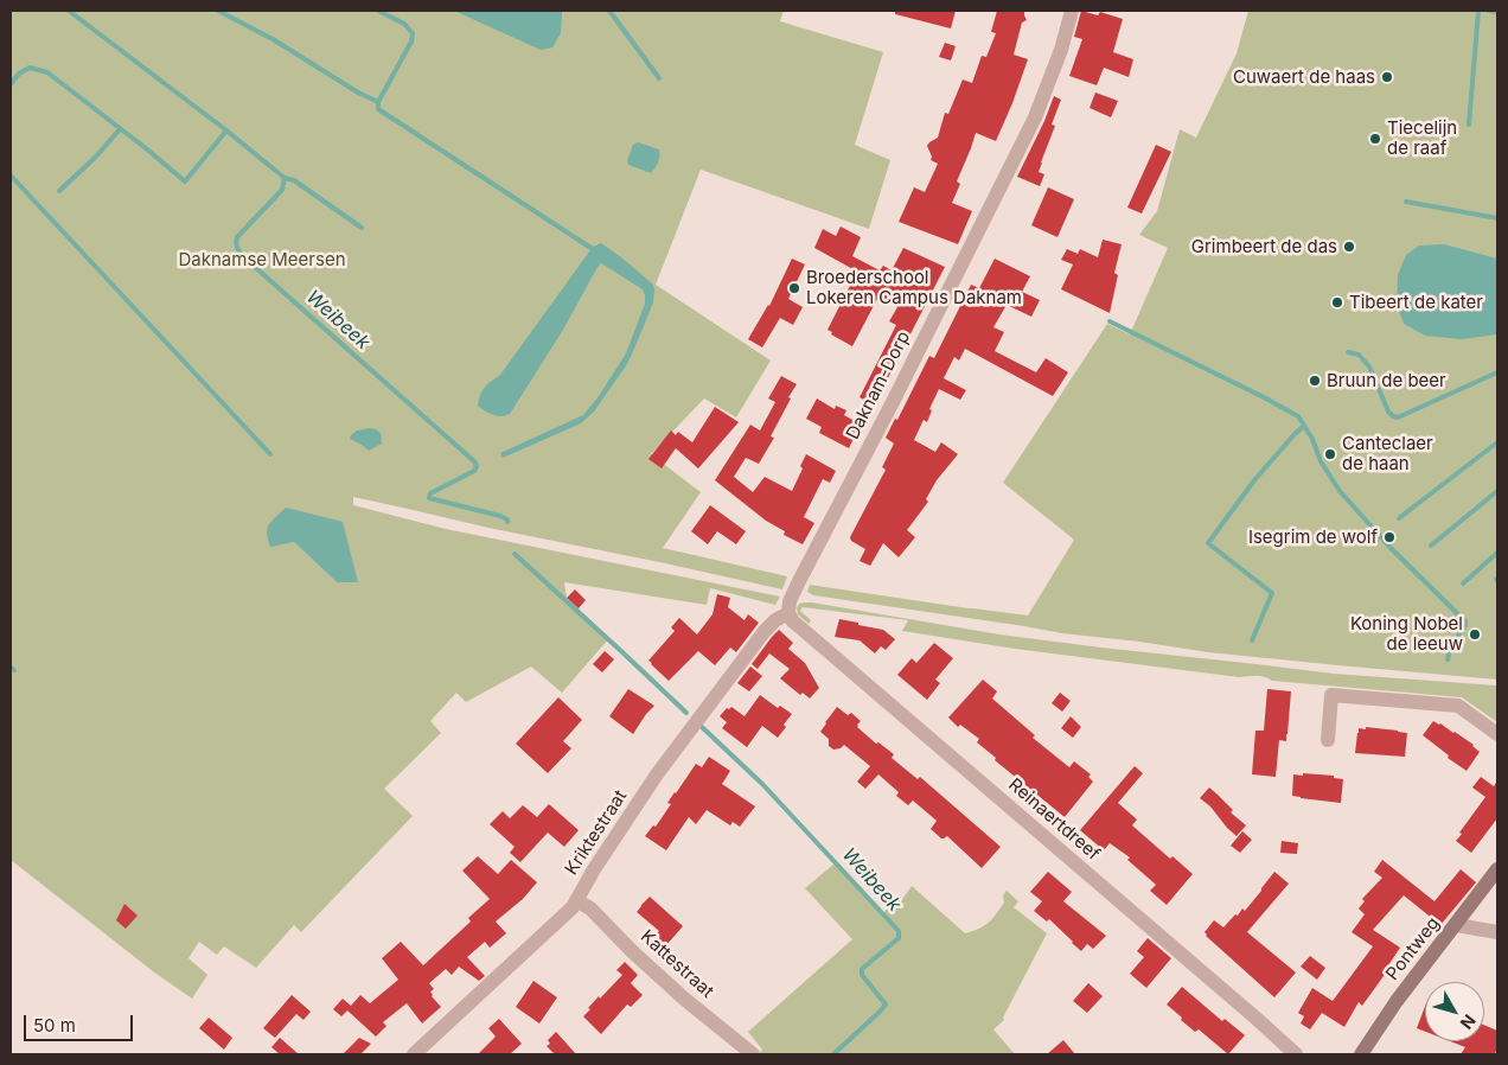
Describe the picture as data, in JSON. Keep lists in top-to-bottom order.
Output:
{
  "streets": {
    "street": [
      "Daknam-Dorp",
      "Reinaertdreef",
      "Kriktestraat",
      "Pontweg",
      "Kattestraat"
    ]
  },
  "crossings": [
    ["Daknam-Dorp", "Reinaertdreef"],
    ["Daknam-Dorp", "Kriktestraat"],
    ["Reinaertdreef", "Kriktestraat"],
    ["Kriktestraat", "Kattestraat"]
  ],
  "water": ["Weibeek"],
  "parks": ["Daknamse Meersen"],
  "places": [
    "Cuwaert de haas",
    "Tiecelijn de raaf",
    "Grimbeert de das",
    "Broederschool Lokeren Campus Daknam",
    "Tibeert de kater",
    "Bruun de beer",
    "Canteclaer de haan",
    "Isegrim de wolf",
    "Koning Nobel de leeuw"
  ],
  "scale_bar": "50 m",
  "north": "bottom right"
}
